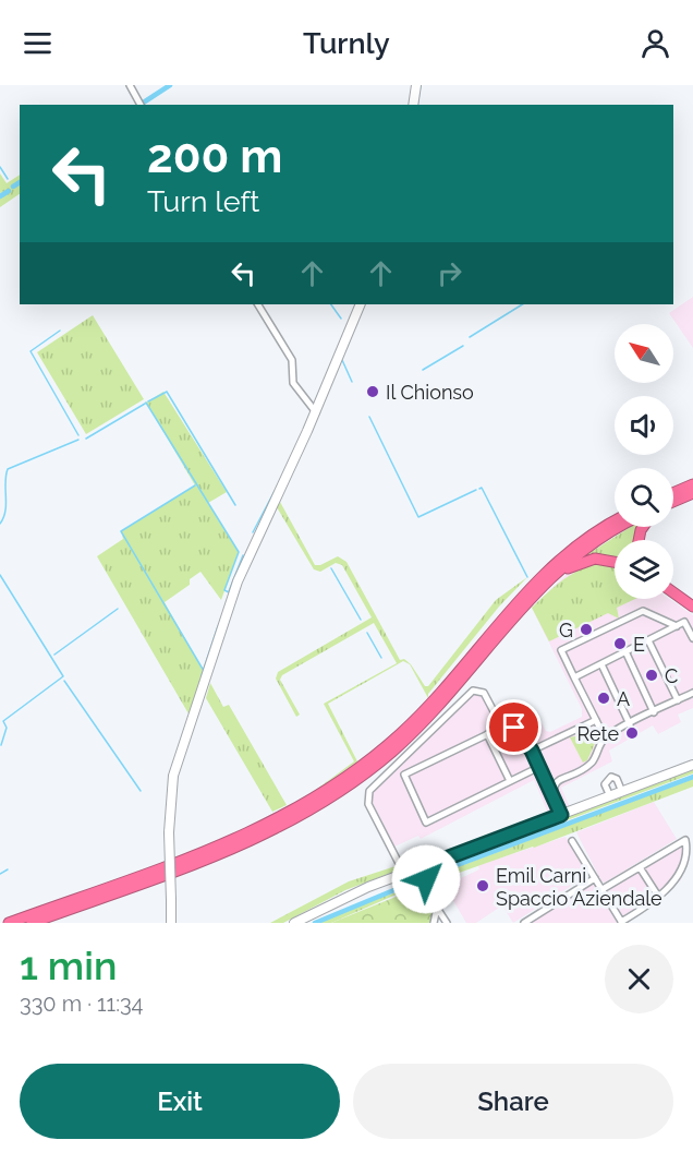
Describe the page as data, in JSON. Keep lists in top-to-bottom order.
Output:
{
  "places": [
    "Il Chionso",
    "G",
    "E",
    "C",
    "A",
    "Rete",
    "Emil Carni Spaccio Aziendale"
  ],
  "north": "top left",
  "page": {
    "header": "Turnly",
    "turn": ["200 m", "Turn left"],
    "heading": ["1 min", "330 m · 11:34"],
    "buttons": ["Exit", "Share"]
  }
}
